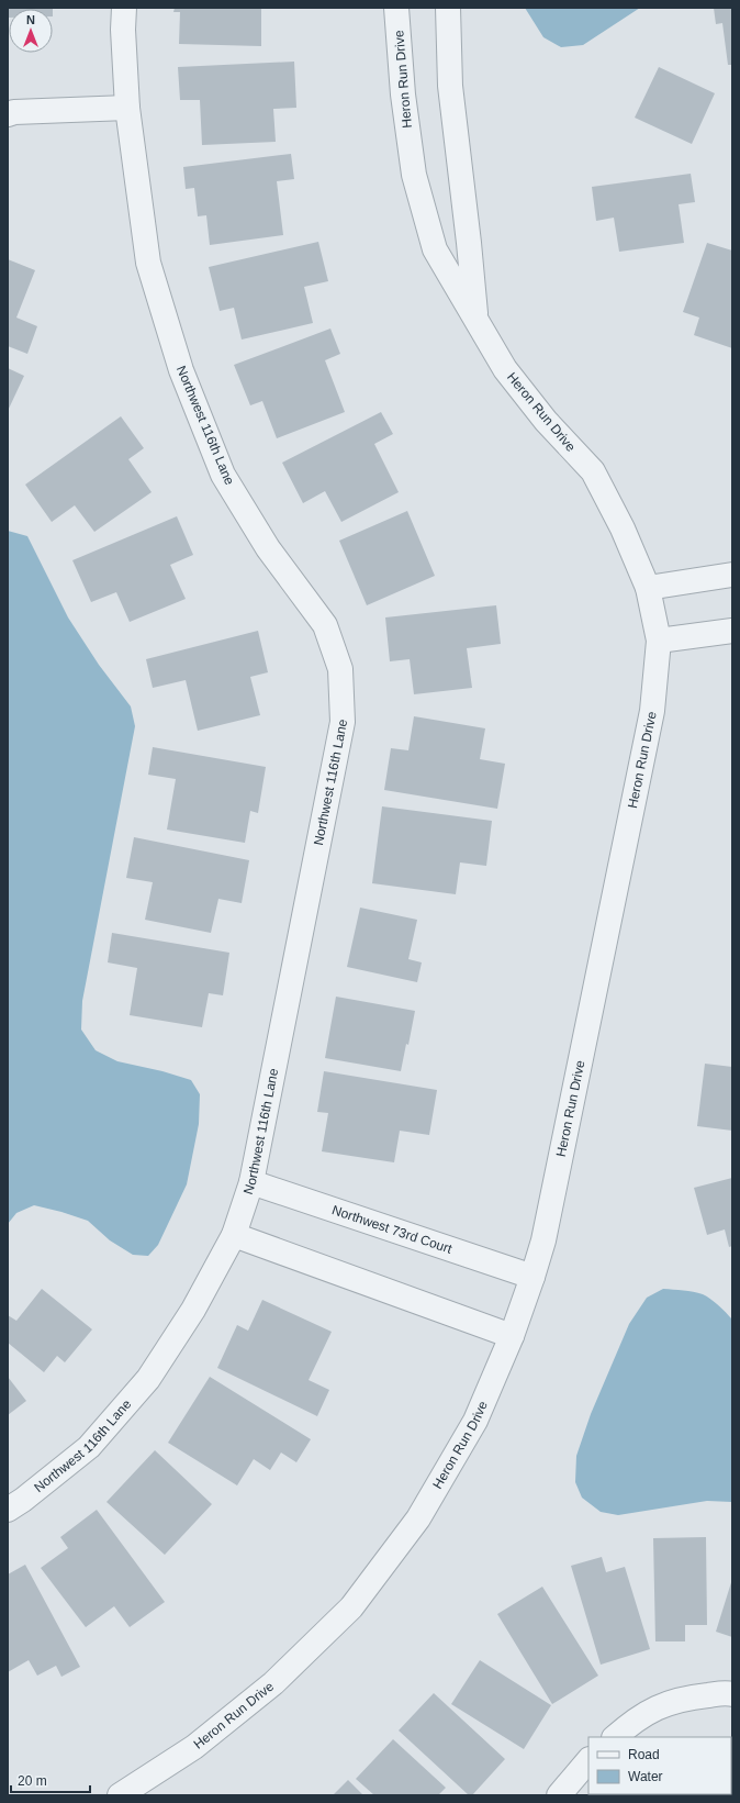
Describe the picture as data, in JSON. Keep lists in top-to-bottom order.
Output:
{
  "streets": {
    "street": ["Heron Run Drive", "Northwest 116th Lane", "Northwest 73rd Court"]
  },
  "crossings": [
    ["Heron Run Drive", "Northwest 73rd Court"],
    ["Northwest 116th Lane", "Northwest 73rd Court"]
  ],
  "legend": ["Road", "Water"],
  "scale_bar": "20 m",
  "north": "top"
}
